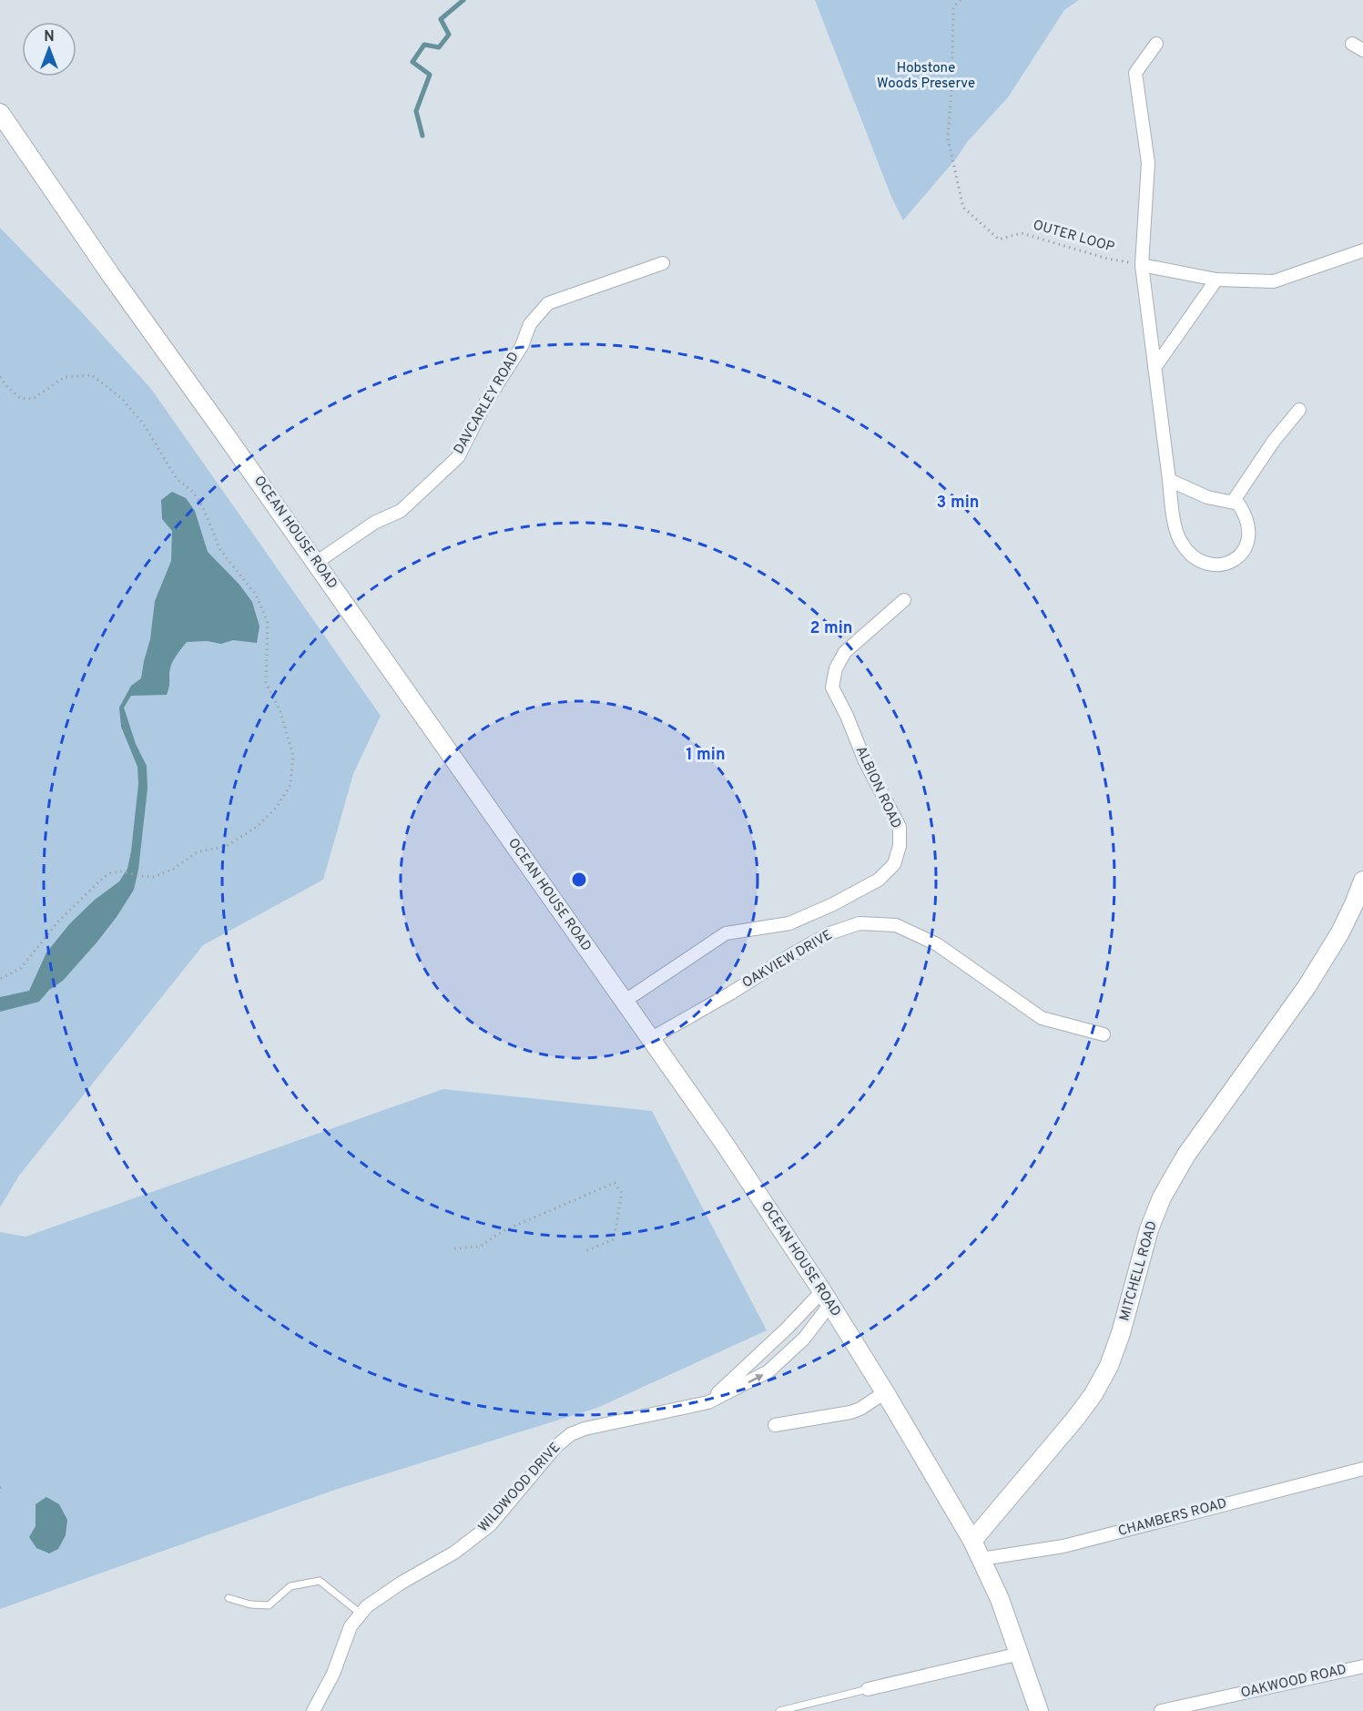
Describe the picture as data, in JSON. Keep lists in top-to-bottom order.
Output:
{
  "streets": {
    "main road": ["OCEAN HOUSE ROAD", "MITCHELL ROAD"],
    "street": [
      "DAVCARLEY ROAD",
      "ALBION ROAD",
      "OAKVIEW DRIVE",
      "WILDWOOD DRIVE",
      "CHAMBERS ROAD",
      "OAKWOOD ROAD"
    ],
    "path": ["OUTER LOOP"]
  },
  "crossings": [
    ["DAVCARLEY ROAD", "OCEAN HOUSE ROAD"],
    ["OCEAN HOUSE ROAD", "ALBION ROAD"],
    ["OCEAN HOUSE ROAD", "OAKVIEW DRIVE"],
    ["OCEAN HOUSE ROAD", "MITCHELL ROAD"],
    ["OCEAN HOUSE ROAD", "WILDWOOD DRIVE"],
    ["OCEAN HOUSE ROAD", "CHAMBERS ROAD"]
  ],
  "parks": ["Hobstone Woods Preserve"],
  "north": "top",
  "rings": ["3 min", "2 min", "1 min"]
}
